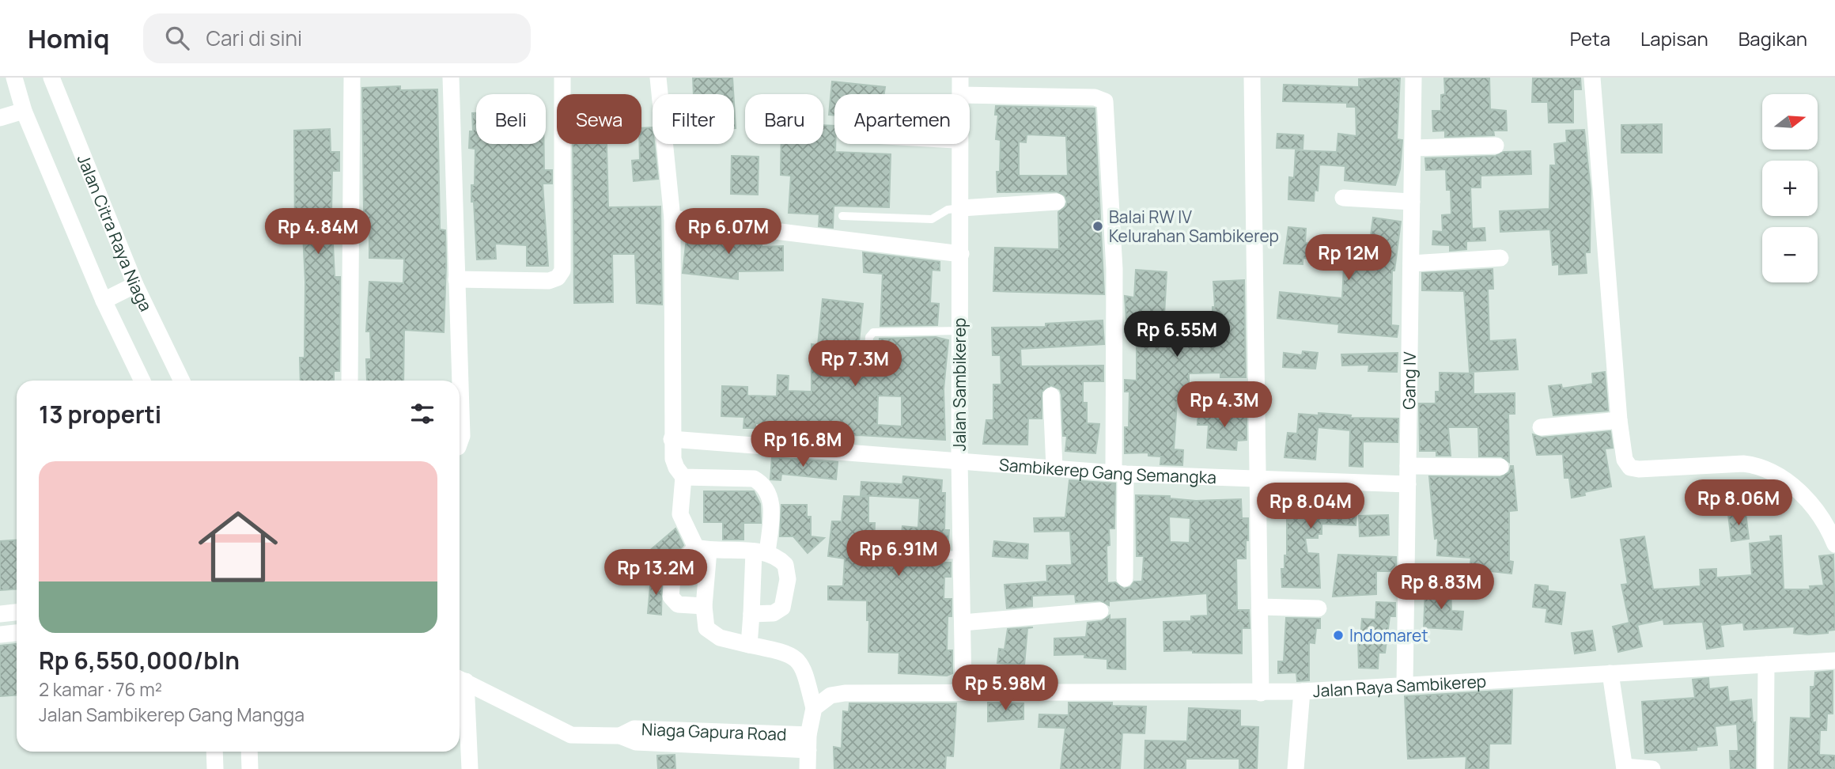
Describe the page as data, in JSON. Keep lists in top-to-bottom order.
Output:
{
  "streets": {
    "street": [
      "Jalan Citra Raya Niaga",
      "Gang IV",
      "Jalan Sambikerep",
      "Sambikerep Gang Semangka",
      "Jalan Raya Sambikerep",
      "Niaga Gapura Road"
    ]
  },
  "crossings": [
    ["Gang IV", "Sambikerep Gang Semangka"],
    ["Gang IV", "Jalan Raya Sambikerep"],
    ["Jalan Sambikerep", "Sambikerep Gang Semangka"],
    ["Jalan Sambikerep", "Jalan Raya Sambikerep"]
  ],
  "places": ["Balai RW IV Kelurahan Sambikerep", "Indomaret"],
  "north": "right",
  "page": {
    "header": "Homiq",
    "search": "Cari di sini",
    "nav": ["Peta", "Lapisan", "Bagikan"],
    "map_buttons": ["+", "−"],
    "chip": [
      "Beli",
      "Sewa",
      "Filter",
      "Baru",
      "Apartemen"
    ],
    "price": [
      "Rp 4.84M",
      "Rp 6.07M",
      "Rp 12M",
      "Rp 6.55M",
      "Rp 7.3M",
      "Rp 4.3M",
      "Rp 16.8M",
      "Rp 8.06M",
      "Rp 8.04M",
      "Rp 6.91M",
      "Rp 13.2M",
      "Rp 8.83M",
      "Rp 5.98M"
    ],
    "heading": "13 properti",
    "list": [
      {
        "name": "Rp 6,550,000/bln",
        "note": "2 kamar · 76 m² · Jalan Sambikerep Gang Mangga"
      }
    ]
  }
}
